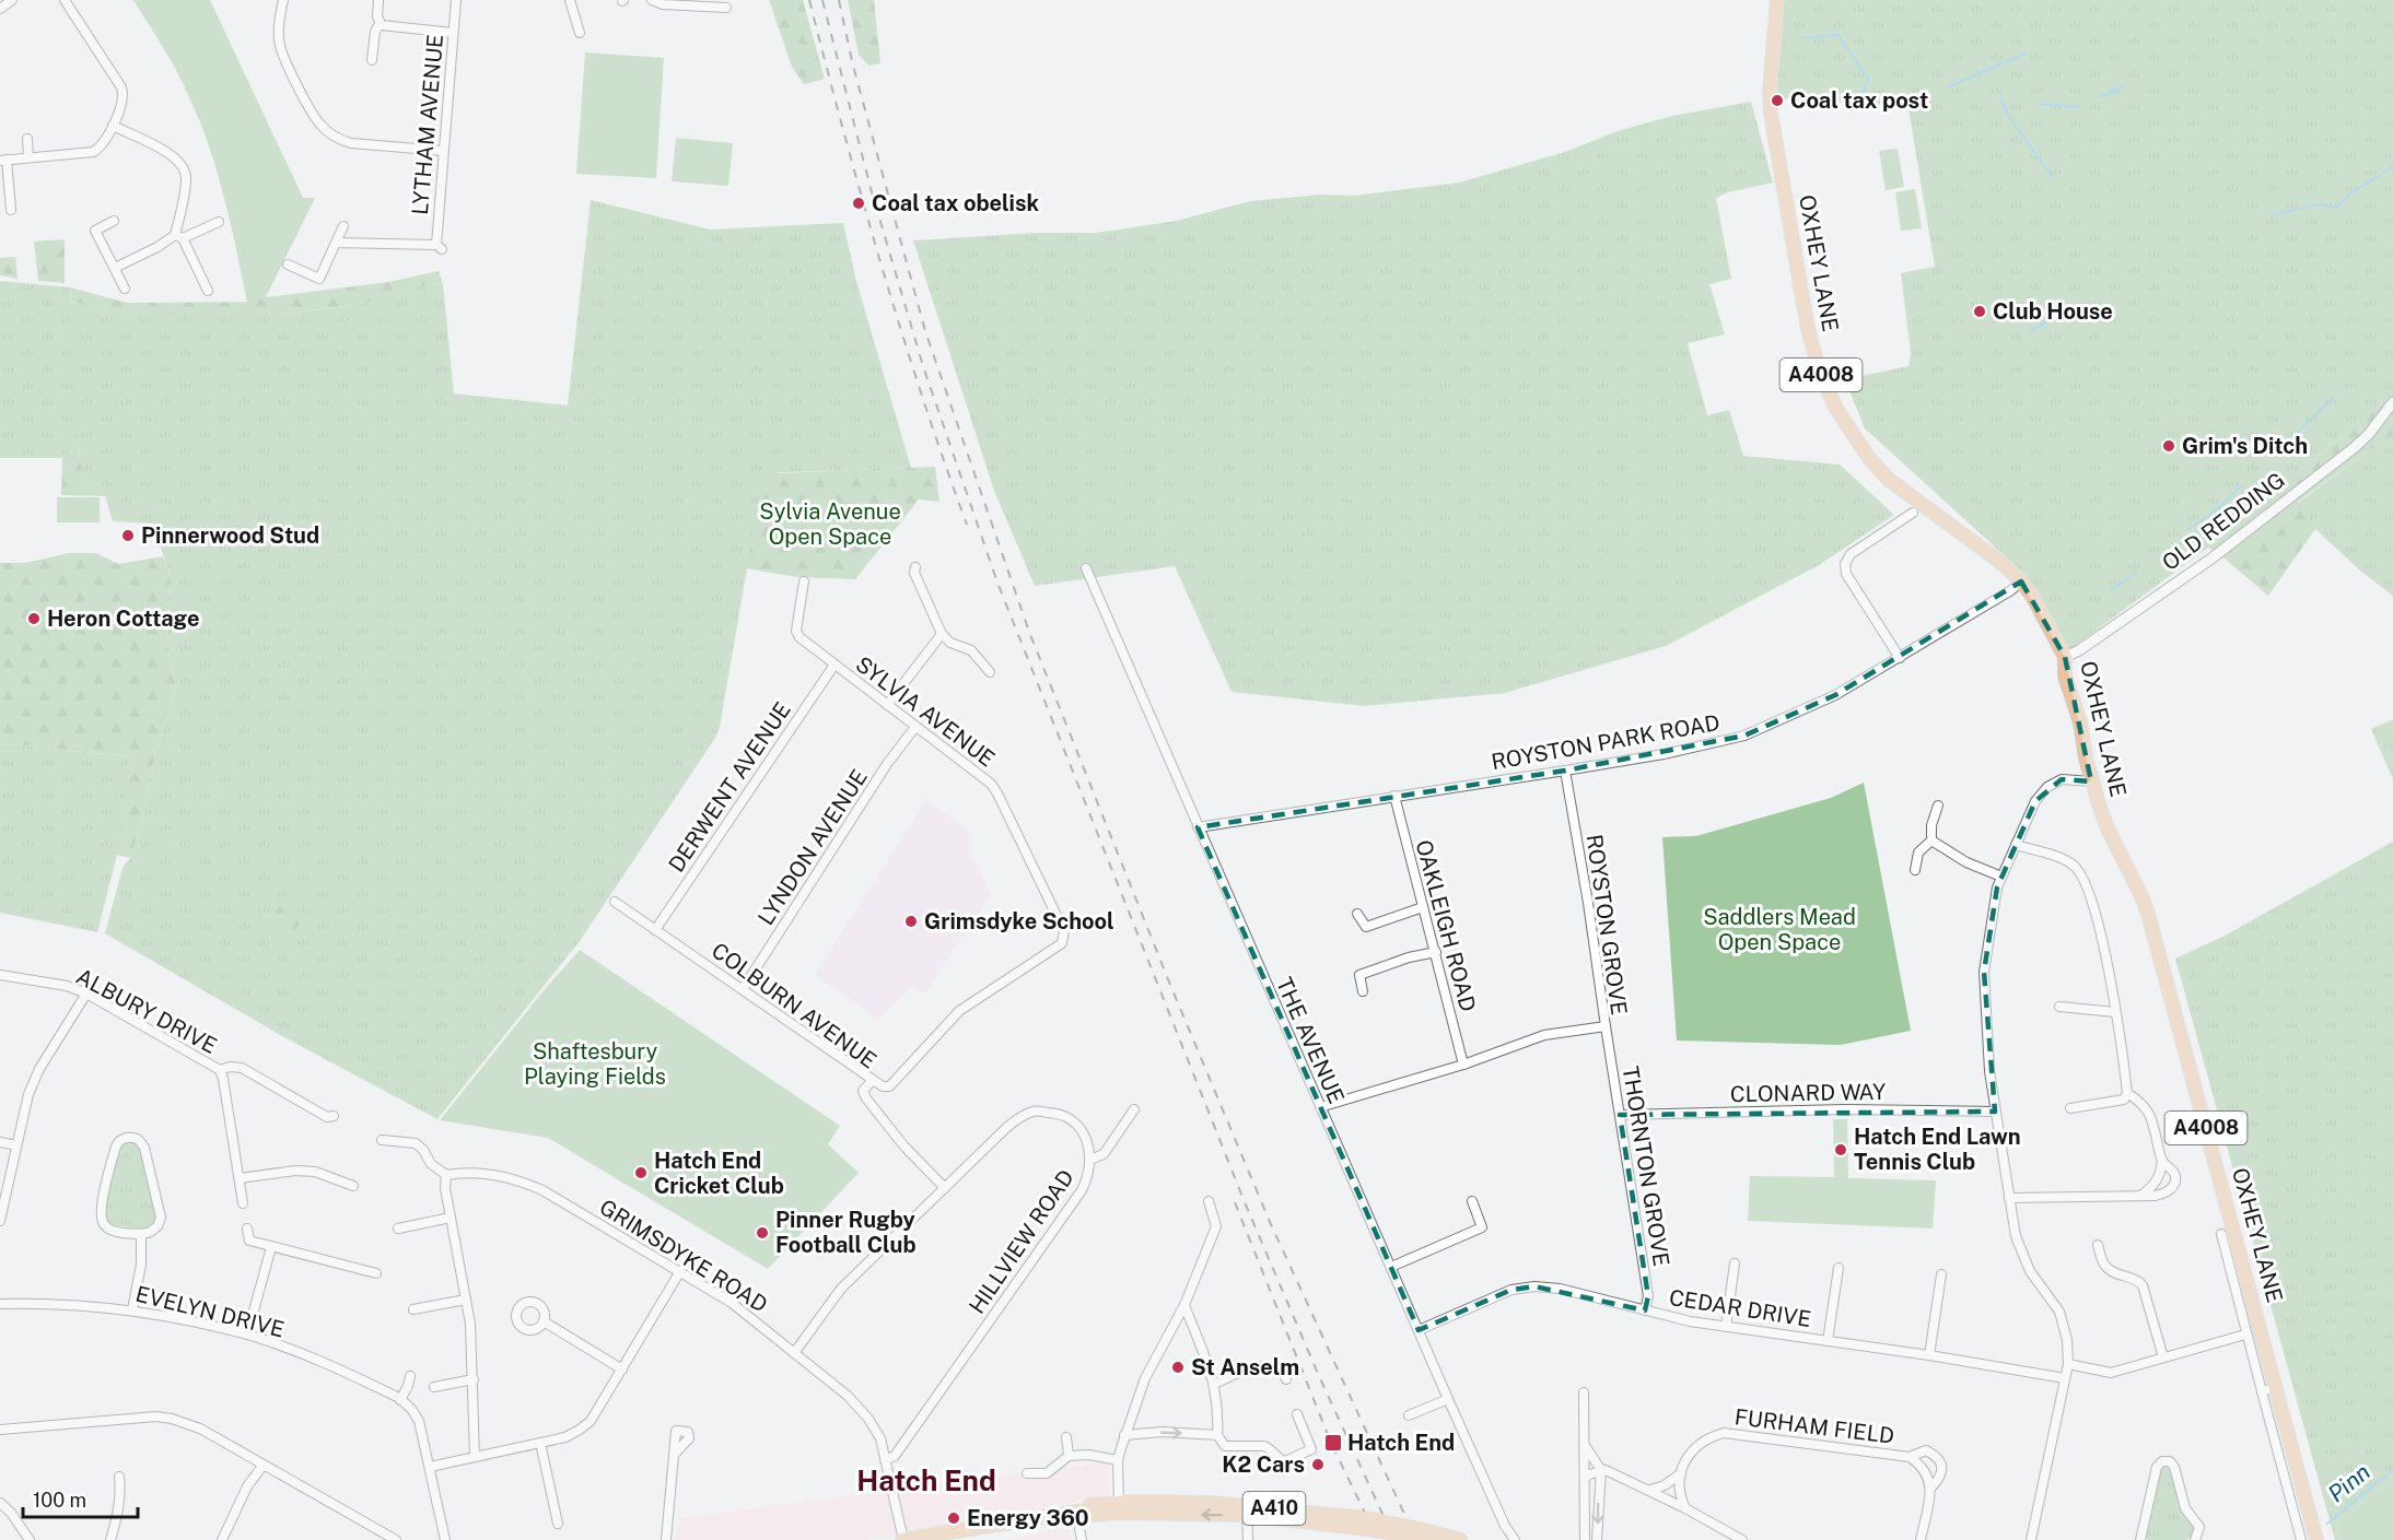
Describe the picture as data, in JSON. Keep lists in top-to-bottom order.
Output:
{
  "streets": {
    "main road": ["OXHEY LANE", "A4008", "A410"],
    "street": [
      "LYTHAM AVENUE",
      "OLD REDDING",
      "SYLVIA AVENUE",
      "ROYSTON PARK ROAD",
      "DERWENT AVENUE",
      "LYNDON AVENUE",
      "ROYSTON GROVE",
      "OAKLEIGH ROAD",
      "COLBURN AVENUE",
      "ALBURY DRIVE",
      "THE AVENUE",
      "CLONARD WAY",
      "THORNTON GROVE",
      "HILLVIEW ROAD",
      "GRIMSDYKE ROAD",
      "CEDAR DRIVE",
      "EVELYN DRIVE",
      "FURHAM FIELD"
    ]
  },
  "crossings": [
    ["OXHEY LANE", "OLD REDDING"],
    ["OXHEY LANE", "ROYSTON PARK ROAD"],
    ["SYLVIA AVENUE", "DERWENT AVENUE"],
    ["SYLVIA AVENUE", "LYNDON AVENUE"],
    ["SYLVIA AVENUE", "COLBURN AVENUE"],
    ["ROYSTON PARK ROAD", "ROYSTON GROVE"],
    ["ROYSTON PARK ROAD", "OAKLEIGH ROAD"],
    ["ROYSTON PARK ROAD", "THE AVENUE"],
    ["DERWENT AVENUE", "COLBURN AVENUE"],
    ["LYNDON AVENUE", "COLBURN AVENUE"],
    ["ROYSTON GROVE", "OAKLEIGH ROAD"],
    ["ROYSTON GROVE", "THE AVENUE"],
    ["ROYSTON GROVE", "THORNTON GROVE"],
    ["COLBURN AVENUE", "HILLVIEW ROAD"],
    ["THE AVENUE", "CEDAR DRIVE"],
    ["CLONARD WAY", "THORNTON GROVE"],
    ["THORNTON GROVE", "CEDAR DRIVE"],
    ["HILLVIEW ROAD", "GRIMSDYKE ROAD"],
    ["GRIMSDYKE ROAD", "A410"]
  ],
  "districts": ["Hatch End"],
  "water": ["Pinn"],
  "parks": ["Sylvia Avenue Open Space", "Saddlers Mead Open Space", "Shaftesbury Playing Fields"],
  "places": {
    "other": [
      "Coal tax post",
      "Coal tax obelisk",
      "Club House",
      "Grim's Ditch",
      "Pinnerwood Stud",
      "Heron Cottage",
      "Grimsdyke School",
      "Hatch End Lawn Tennis Club",
      "Hatch End Cricket Club",
      "Pinner Rugby Football Club",
      "St Anselm",
      "K2 Cars",
      "Energy 360"
    ],
    "transit": ["Hatch End"]
  },
  "scale_bar": "100 m"
}
